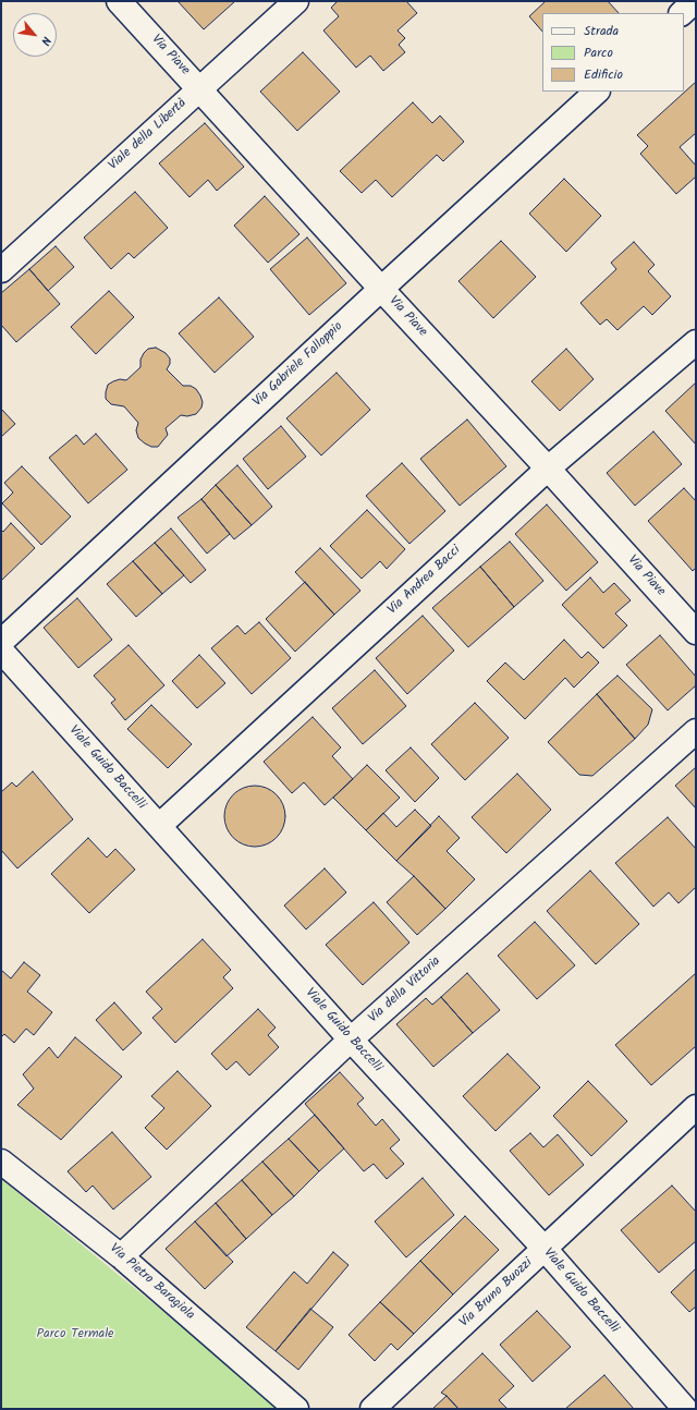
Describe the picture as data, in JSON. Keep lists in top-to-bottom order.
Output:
{
  "streets": {
    "street": [
      "Via Piave",
      "Viale della Libertà",
      "Via Gabriele Falloppio",
      "Via Andrea Bacci",
      "Viale Guido Baccelli",
      "Via della Vittoria",
      "Via Pietro Baragiola",
      "Via Bruno Buozzi"
    ]
  },
  "crossings": [
    ["Via Piave", "Viale della Libertà"],
    ["Via Piave", "Via Gabriele Falloppio"],
    ["Via Piave", "Via Andrea Bacci"],
    ["Via Andrea Bacci", "Viale Guido Baccelli"],
    ["Viale Guido Baccelli", "Via della Vittoria"],
    ["Viale Guido Baccelli", "Via Bruno Buozzi"],
    ["Via della Vittoria", "Via Pietro Baragiola"]
  ],
  "parks": ["Parco Termale"],
  "legend": ["Strada", "Parco", "Edificio"],
  "north": "bottom right"
}
